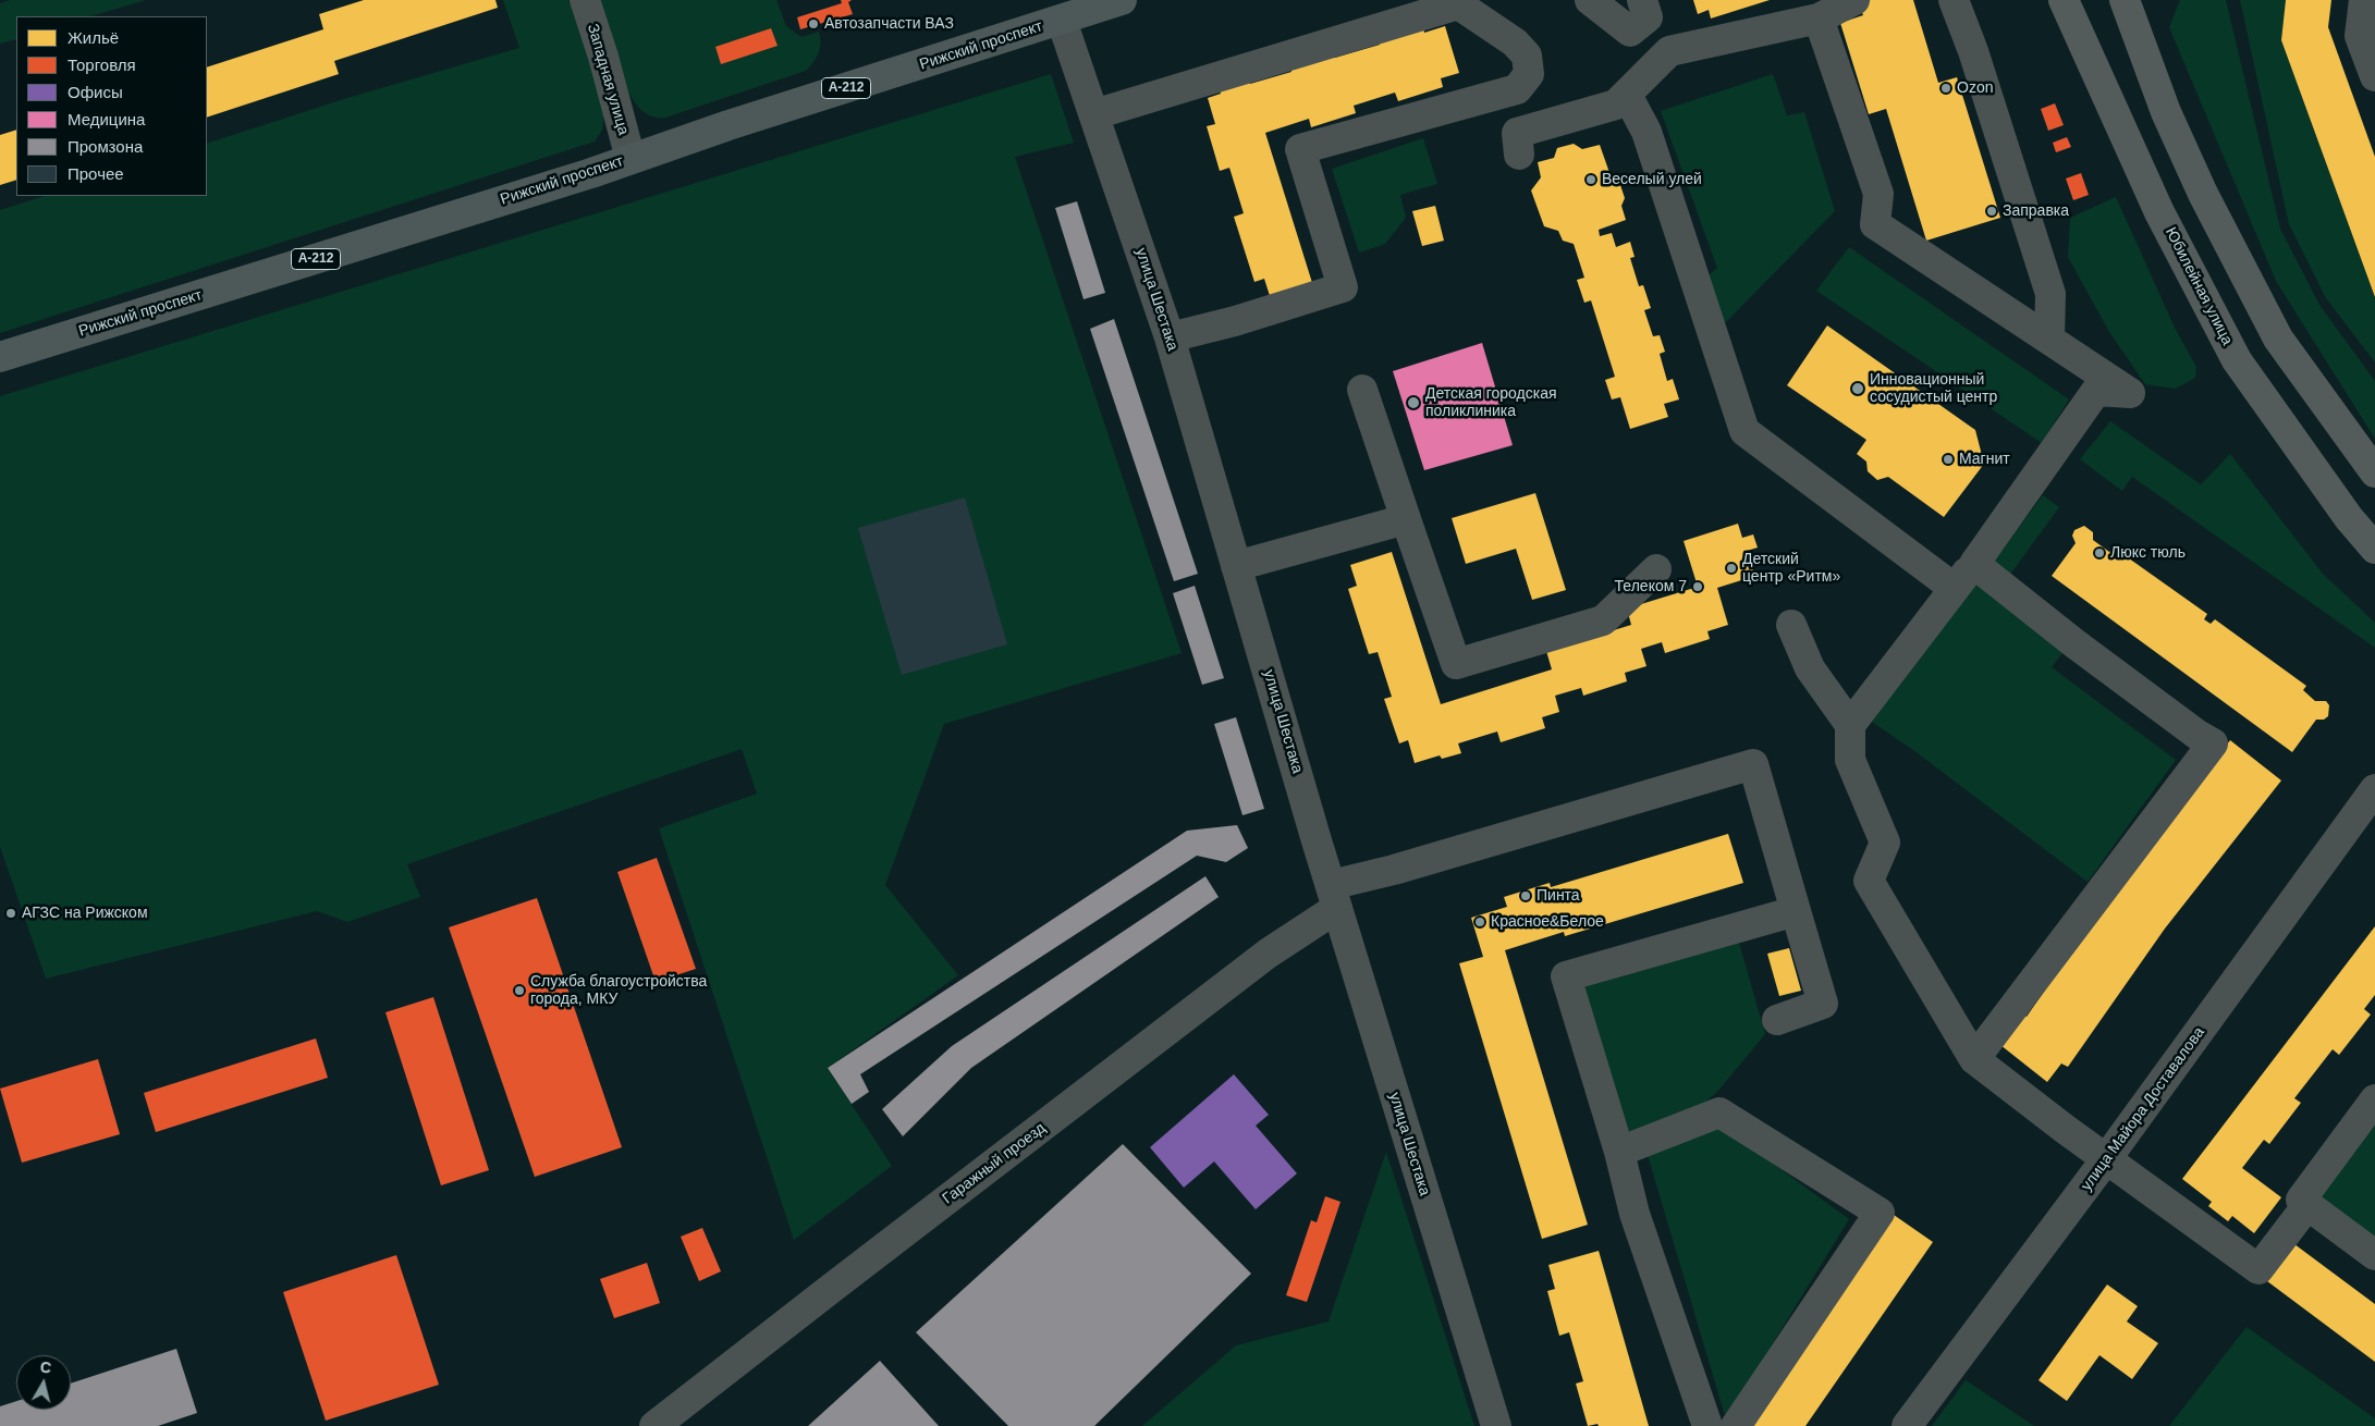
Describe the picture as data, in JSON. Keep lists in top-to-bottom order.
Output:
{
  "streets": {
    "highway": ["Рижский проспект", "А-212"],
    "main road": ["Юбилейная улица"],
    "street": [
      "Западная улица",
      "улица Шестака",
      "улица Майора Доставалова",
      "Гаражный проезд"
    ]
  },
  "crossings": [
    ["Рижский проспект", "Западная улица"],
    ["Рижский проспект", "улица Шестака"],
    ["улица Шестака", "Гаражный проезд"]
  ],
  "places": [
    "Автозапчасти ВАЗ",
    "Ozon",
    "Веселый улей",
    "Заправка",
    "Инновационный сосудистый центр",
    "Детская городская поликлиника",
    "Магнит",
    "Люкс тюль",
    "Детский центр «Ритм»",
    "Телеком 7",
    "Пинта",
    "АГЗС на Рижском",
    "Красное&Белое",
    "Служба благоустройства города, МКУ"
  ],
  "legend": [
    "Жильё",
    "Торговля",
    "Офисы",
    "Медицина",
    "Промзона",
    "Прочее"
  ],
  "north": "top"
}
